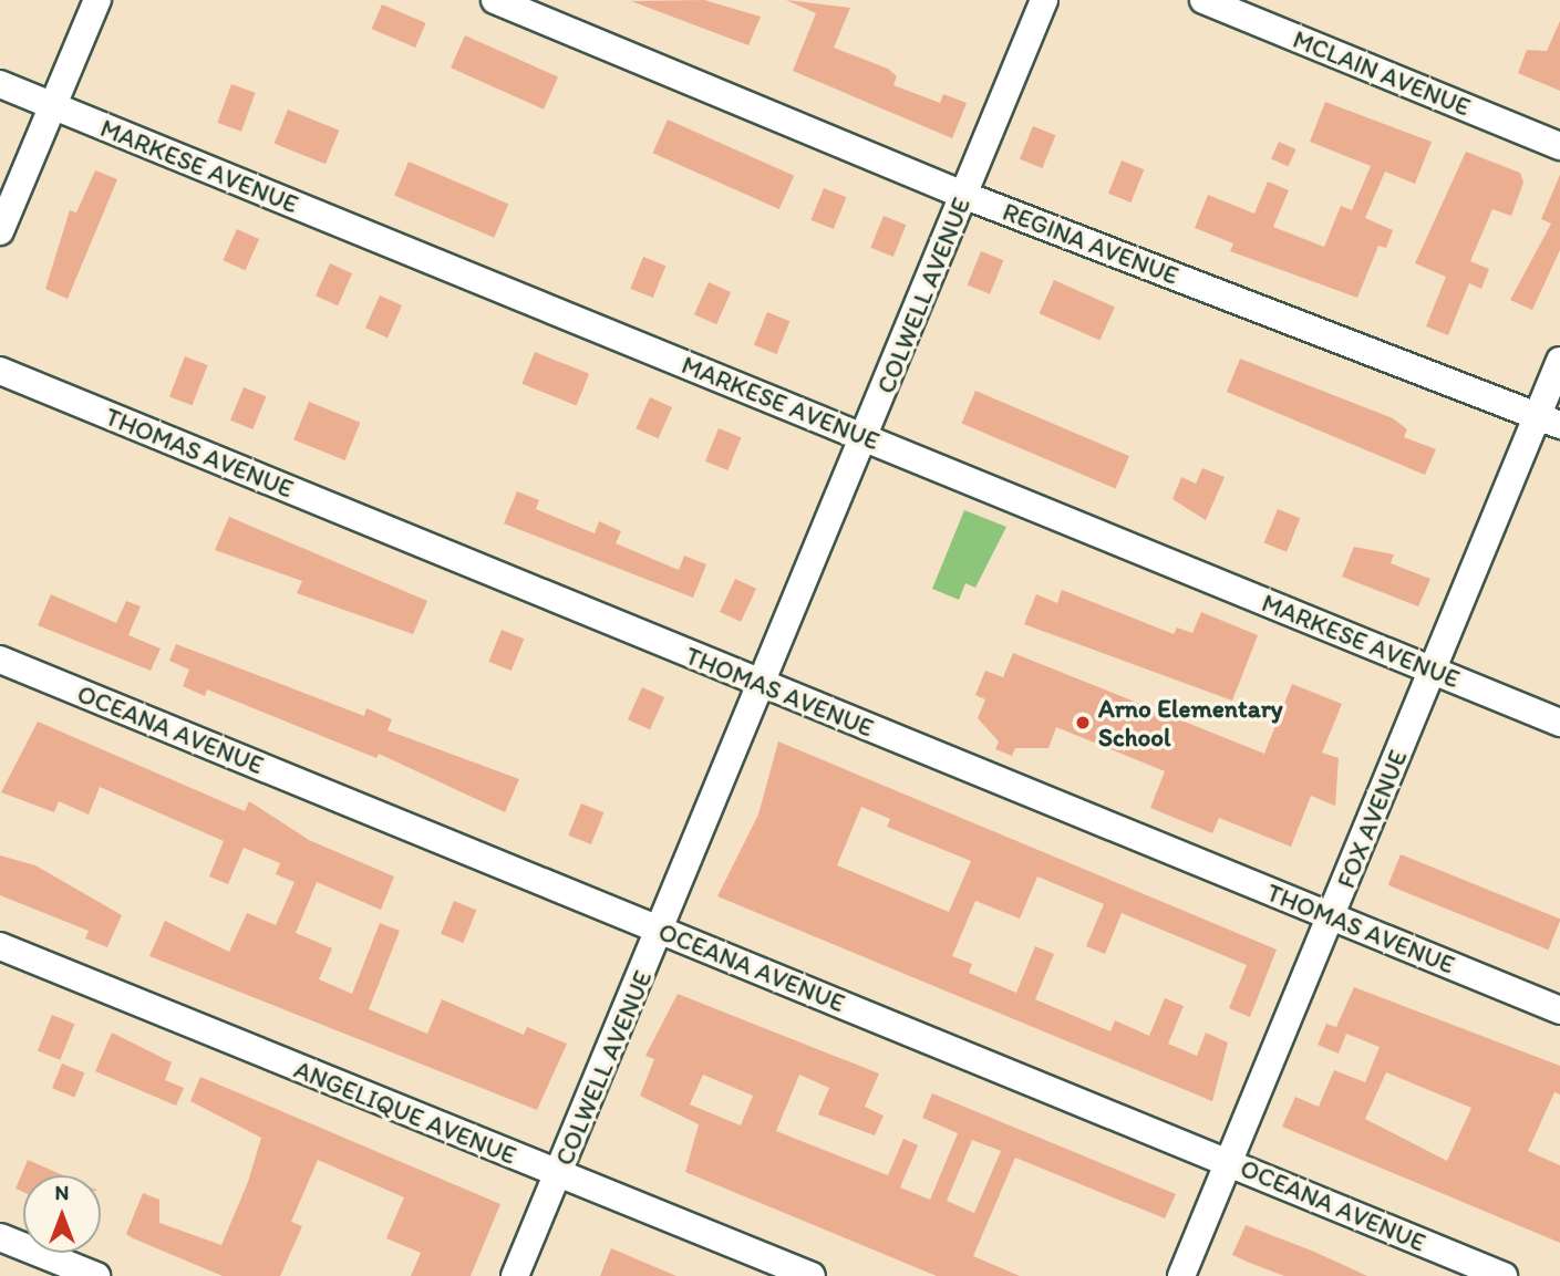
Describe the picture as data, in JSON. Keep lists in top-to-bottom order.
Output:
{
  "streets": {
    "street": [
      "MCLAIN AVENUE",
      "MARKESE AVENUE",
      "REGINA AVENUE",
      "COLWELL AVENUE",
      "THOMAS AVENUE",
      "OCEANA AVENUE",
      "FOX AVENUE",
      "ANGELIQUE AVENUE"
    ]
  },
  "crossings": [
    ["MARKESE AVENUE", "COLWELL AVENUE"],
    ["MARKESE AVENUE", "FOX AVENUE"],
    ["REGINA AVENUE", "COLWELL AVENUE"],
    ["REGINA AVENUE", "FOX AVENUE"],
    ["COLWELL AVENUE", "THOMAS AVENUE"],
    ["COLWELL AVENUE", "OCEANA AVENUE"],
    ["COLWELL AVENUE", "ANGELIQUE AVENUE"],
    ["THOMAS AVENUE", "FOX AVENUE"],
    ["OCEANA AVENUE", "FOX AVENUE"]
  ],
  "places": ["Arno Elementary School"],
  "north": "top"
}
